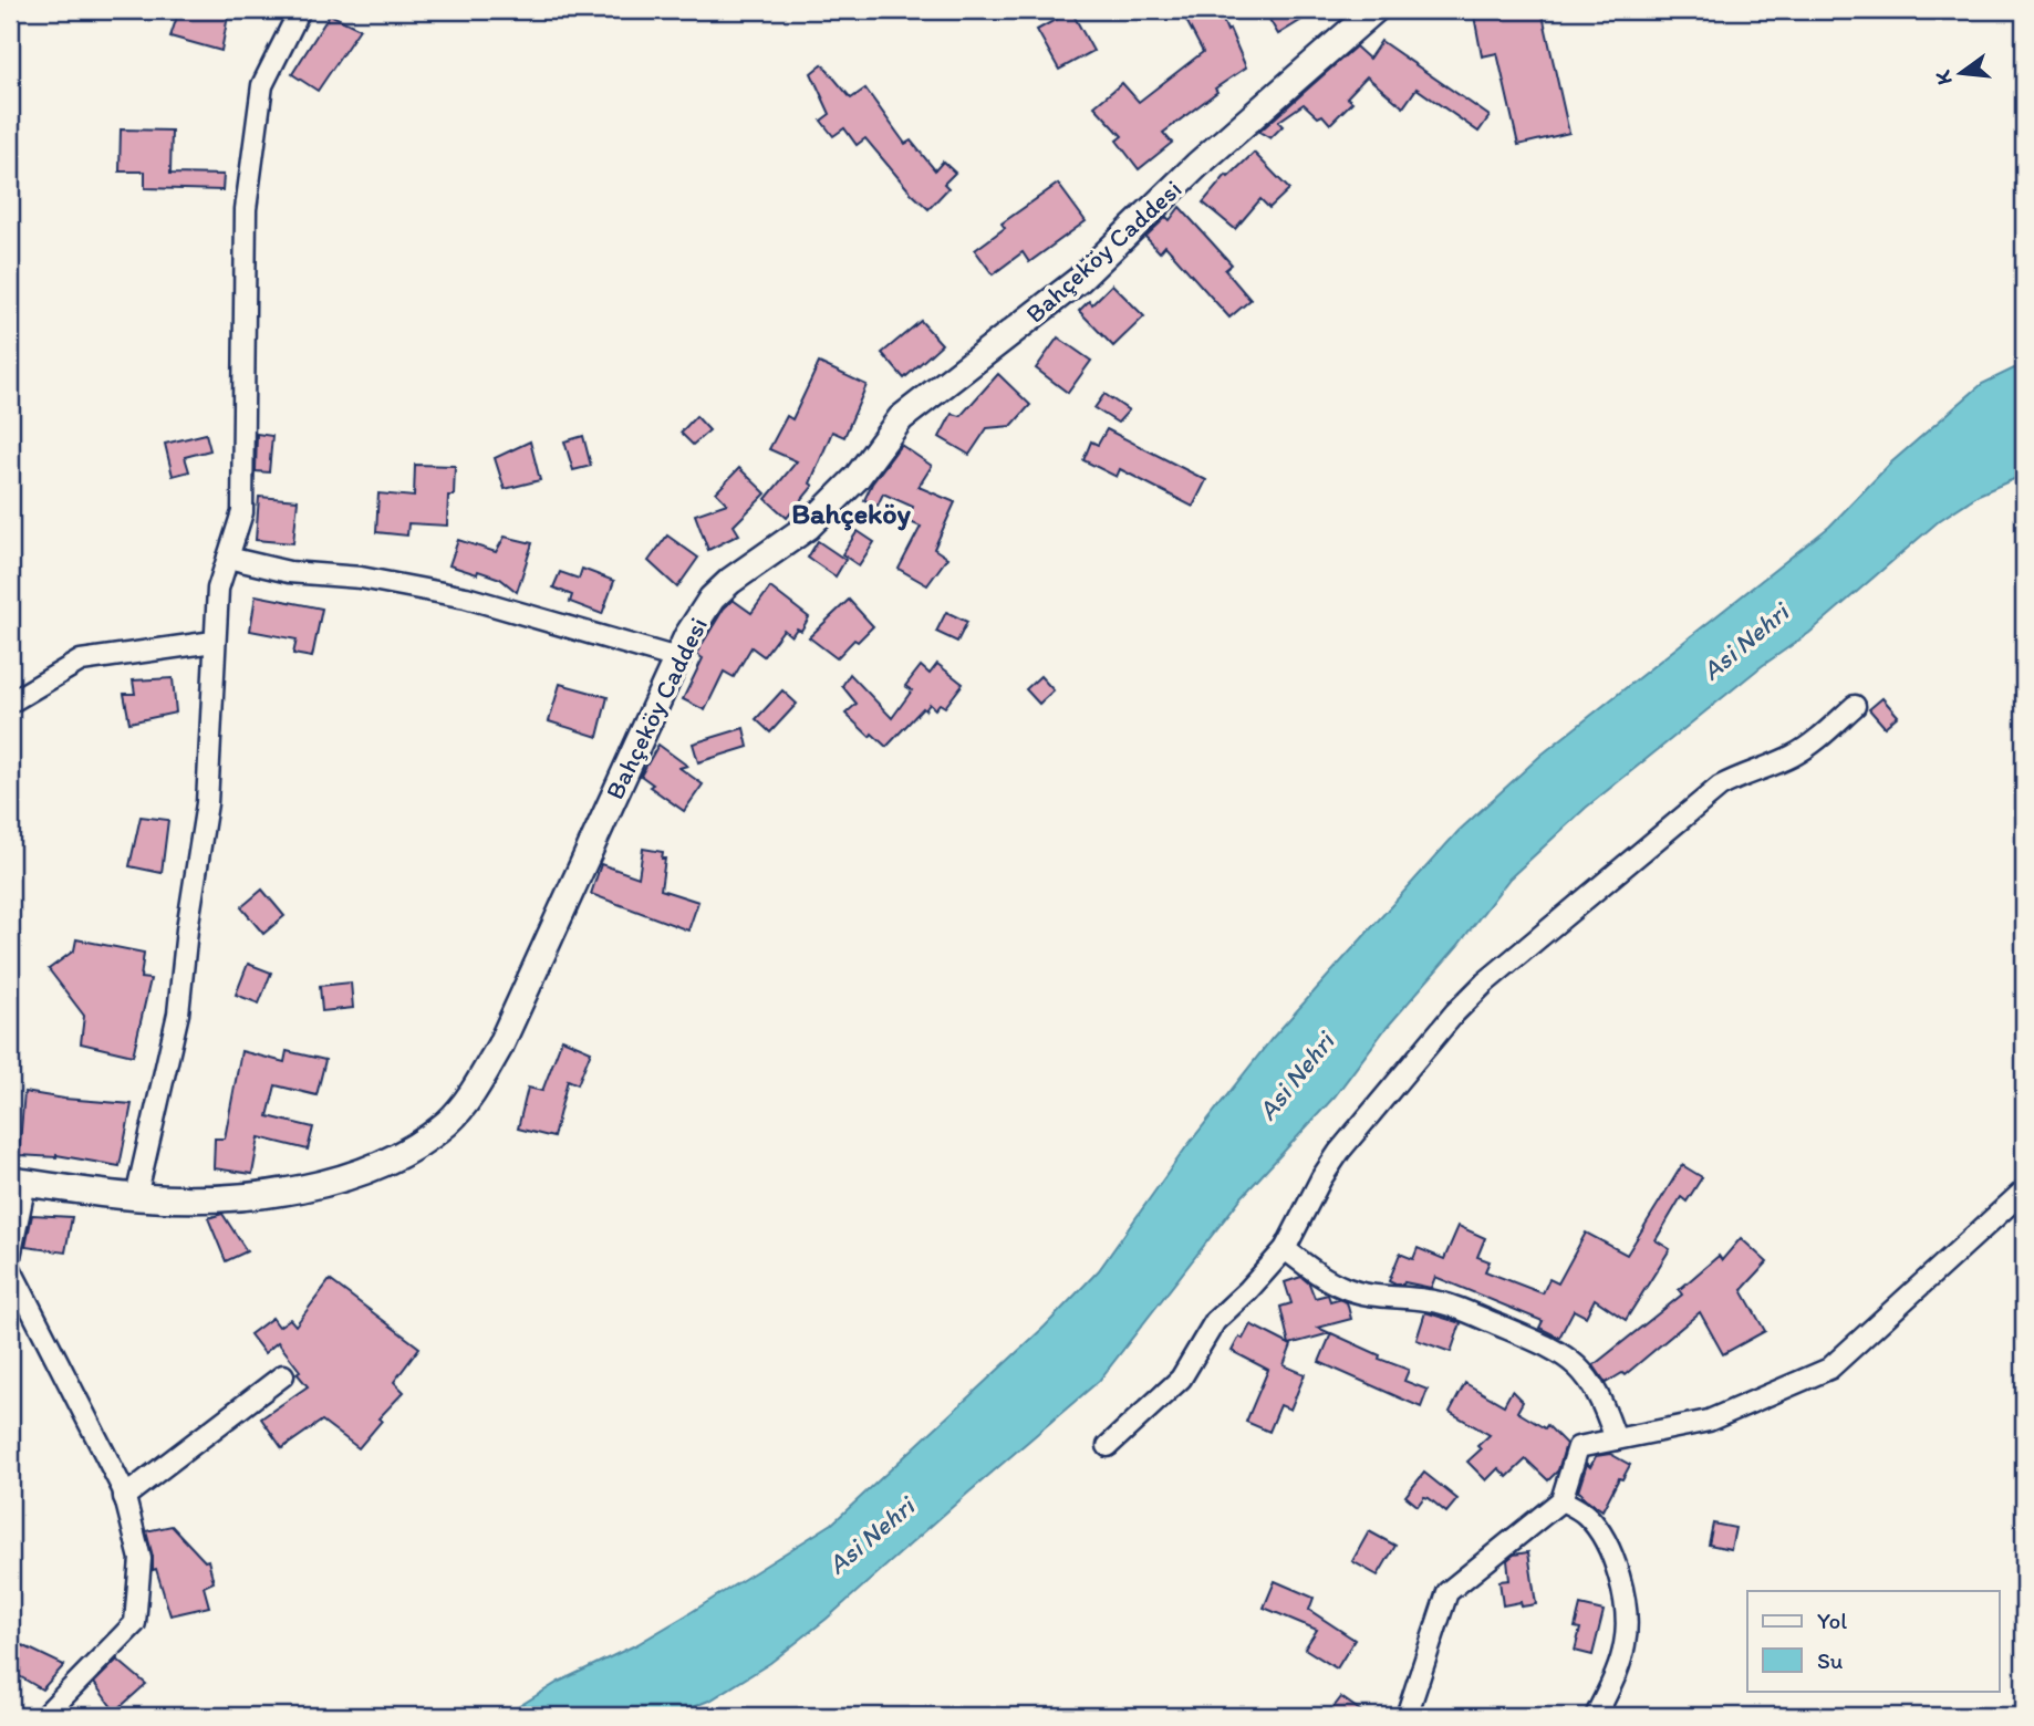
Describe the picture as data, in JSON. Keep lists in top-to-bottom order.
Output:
{
  "streets": {
    "main road": ["Bahçeköy Caddesi"]
  },
  "districts": ["Bahçeköy"],
  "water": ["Asi Nehri"],
  "legend": ["Yol", "Su"],
  "north": "left"
}
